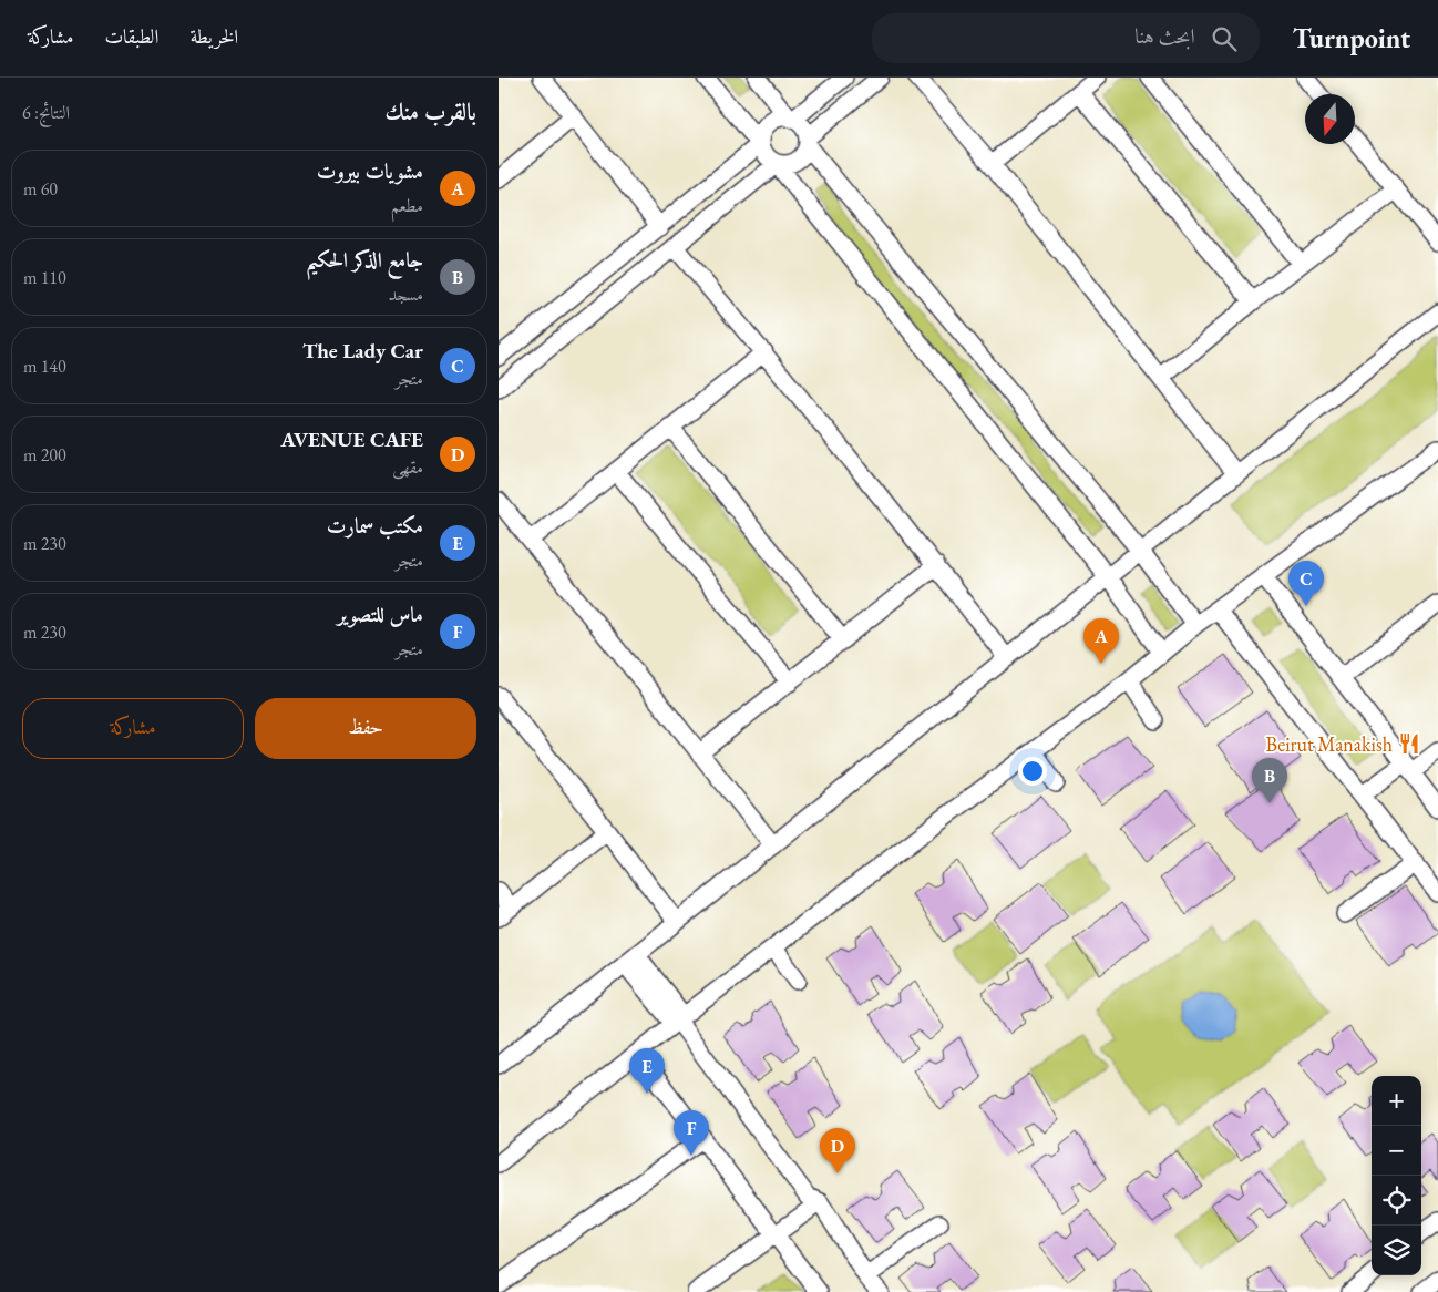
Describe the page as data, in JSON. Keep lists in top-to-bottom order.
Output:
{
  "places": {
    "restaurant": ["Beirut Manakish"]
  },
  "north": "bottom",
  "page": {
    "header": "Turnpoint",
    "search": "ابحث هنا",
    "nav": ["الخريطة", "الطبقات", "مشاركة"],
    "heading": ["بالقرب منك", "النتائج: 6"],
    "list": [
      {
        "mark": "A",
        "name": "مشويات بيروت",
        "note": "مطعم",
        "value": "60 m"
      },
      {
        "mark": "B",
        "name": "جامع الذكر الحكيم",
        "note": "مسجد",
        "value": "110 m"
      },
      {
        "mark": "C",
        "name": "The Lady Car",
        "note": "متجر",
        "value": "140 m"
      },
      {
        "mark": "D",
        "name": "AVENUE CAFE",
        "note": "مقهى",
        "value": "200 m"
      },
      {
        "mark": "E",
        "name": "مكتب سمارت",
        "note": "متجر",
        "value": "230 m"
      },
      {
        "mark": "F",
        "name": "ماس للتصوير",
        "note": "متجر",
        "value": "230 m"
      }
    ],
    "pins": [
      "C",
      "A",
      "B",
      "E",
      "F",
      "D"
    ],
    "buttons": ["حفظ", "مشاركة"],
    "map_buttons": ["+", "−"]
  }
}
